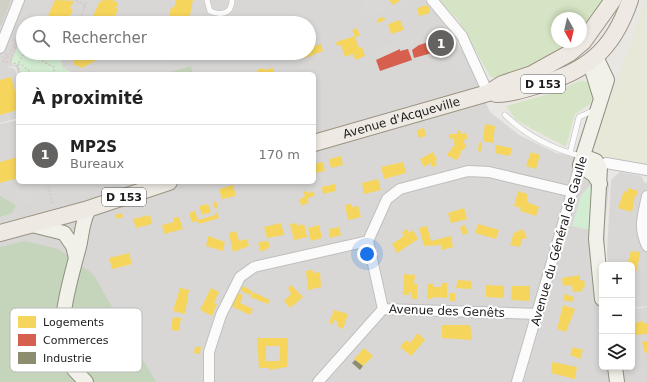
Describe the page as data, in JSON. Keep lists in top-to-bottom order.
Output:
{
  "streets": {
    "main road": ["D 153", "Avenue d'Acqueville"],
    "street": ["Avenue du Général de Gaulle", "Avenue des Genêts"]
  },
  "crossings": [
    ["D 153", "Avenue d'Acqueville"],
    ["D 153", "Avenue du Général de Gaulle"],
    ["Avenue du Général de Gaulle", "Avenue des Genêts"]
  ],
  "legend": ["Logements", "Commerces", "Industrie"],
  "north": "bottom",
  "page": {
    "search": "Rechercher",
    "pins": "1",
    "heading": "À proximité",
    "list": [
      {
        "mark": "1",
        "name": "MP2S",
        "note": "Bureaux",
        "value": "170 m"
      }
    ],
    "map_buttons": ["+", "−"]
  }
}
